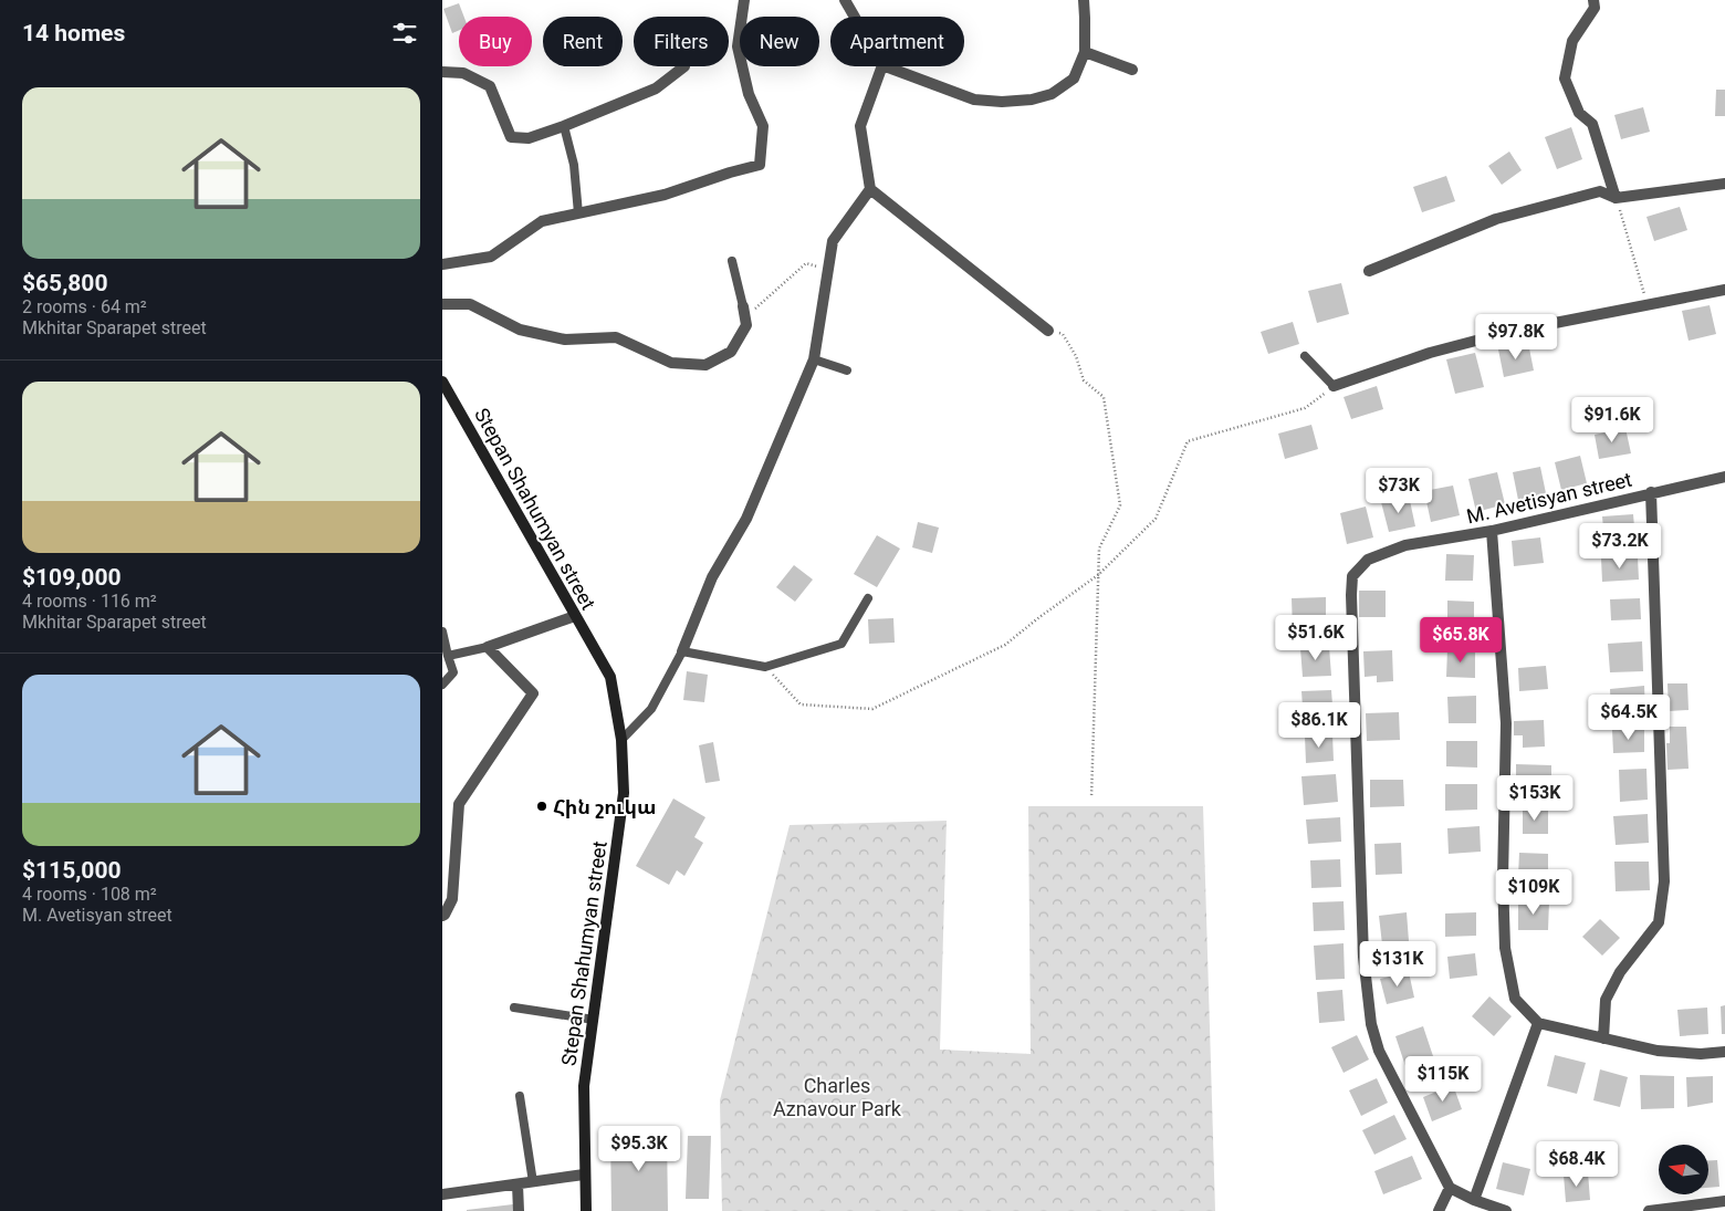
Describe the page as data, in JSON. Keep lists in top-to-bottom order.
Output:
{
  "streets": {
    "main road": ["Stepan Shahumyan street"],
    "street": ["M. Avetisyan street"]
  },
  "parks": ["Charles Aznavour Park"],
  "places": ["Հին շուկա"],
  "north": "left",
  "page": {
    "heading": "14 homes",
    "chip": [
      "Buy",
      "Rent",
      "Filters",
      "New",
      "Apartment"
    ],
    "list": [
      {
        "name": "$65,800",
        "note": "2 rooms · 64 m² · Mkhitar Sparapet street"
      },
      {
        "name": "$109,000",
        "note": "4 rooms · 116 m² · Mkhitar Sparapet street"
      },
      {
        "name": "$115,000",
        "note": "4 rooms · 108 m² · M. Avetisyan street"
      }
    ],
    "price": [
      "$97.8K",
      "$91.6K",
      "$73K",
      "$73.2K",
      "$51.6K",
      "$65.8K",
      "$64.5K",
      "$86.1K",
      "$153K",
      "$109K",
      "$131K",
      "$115K",
      "$95.3K",
      "$68.4K"
    ]
  }
}
